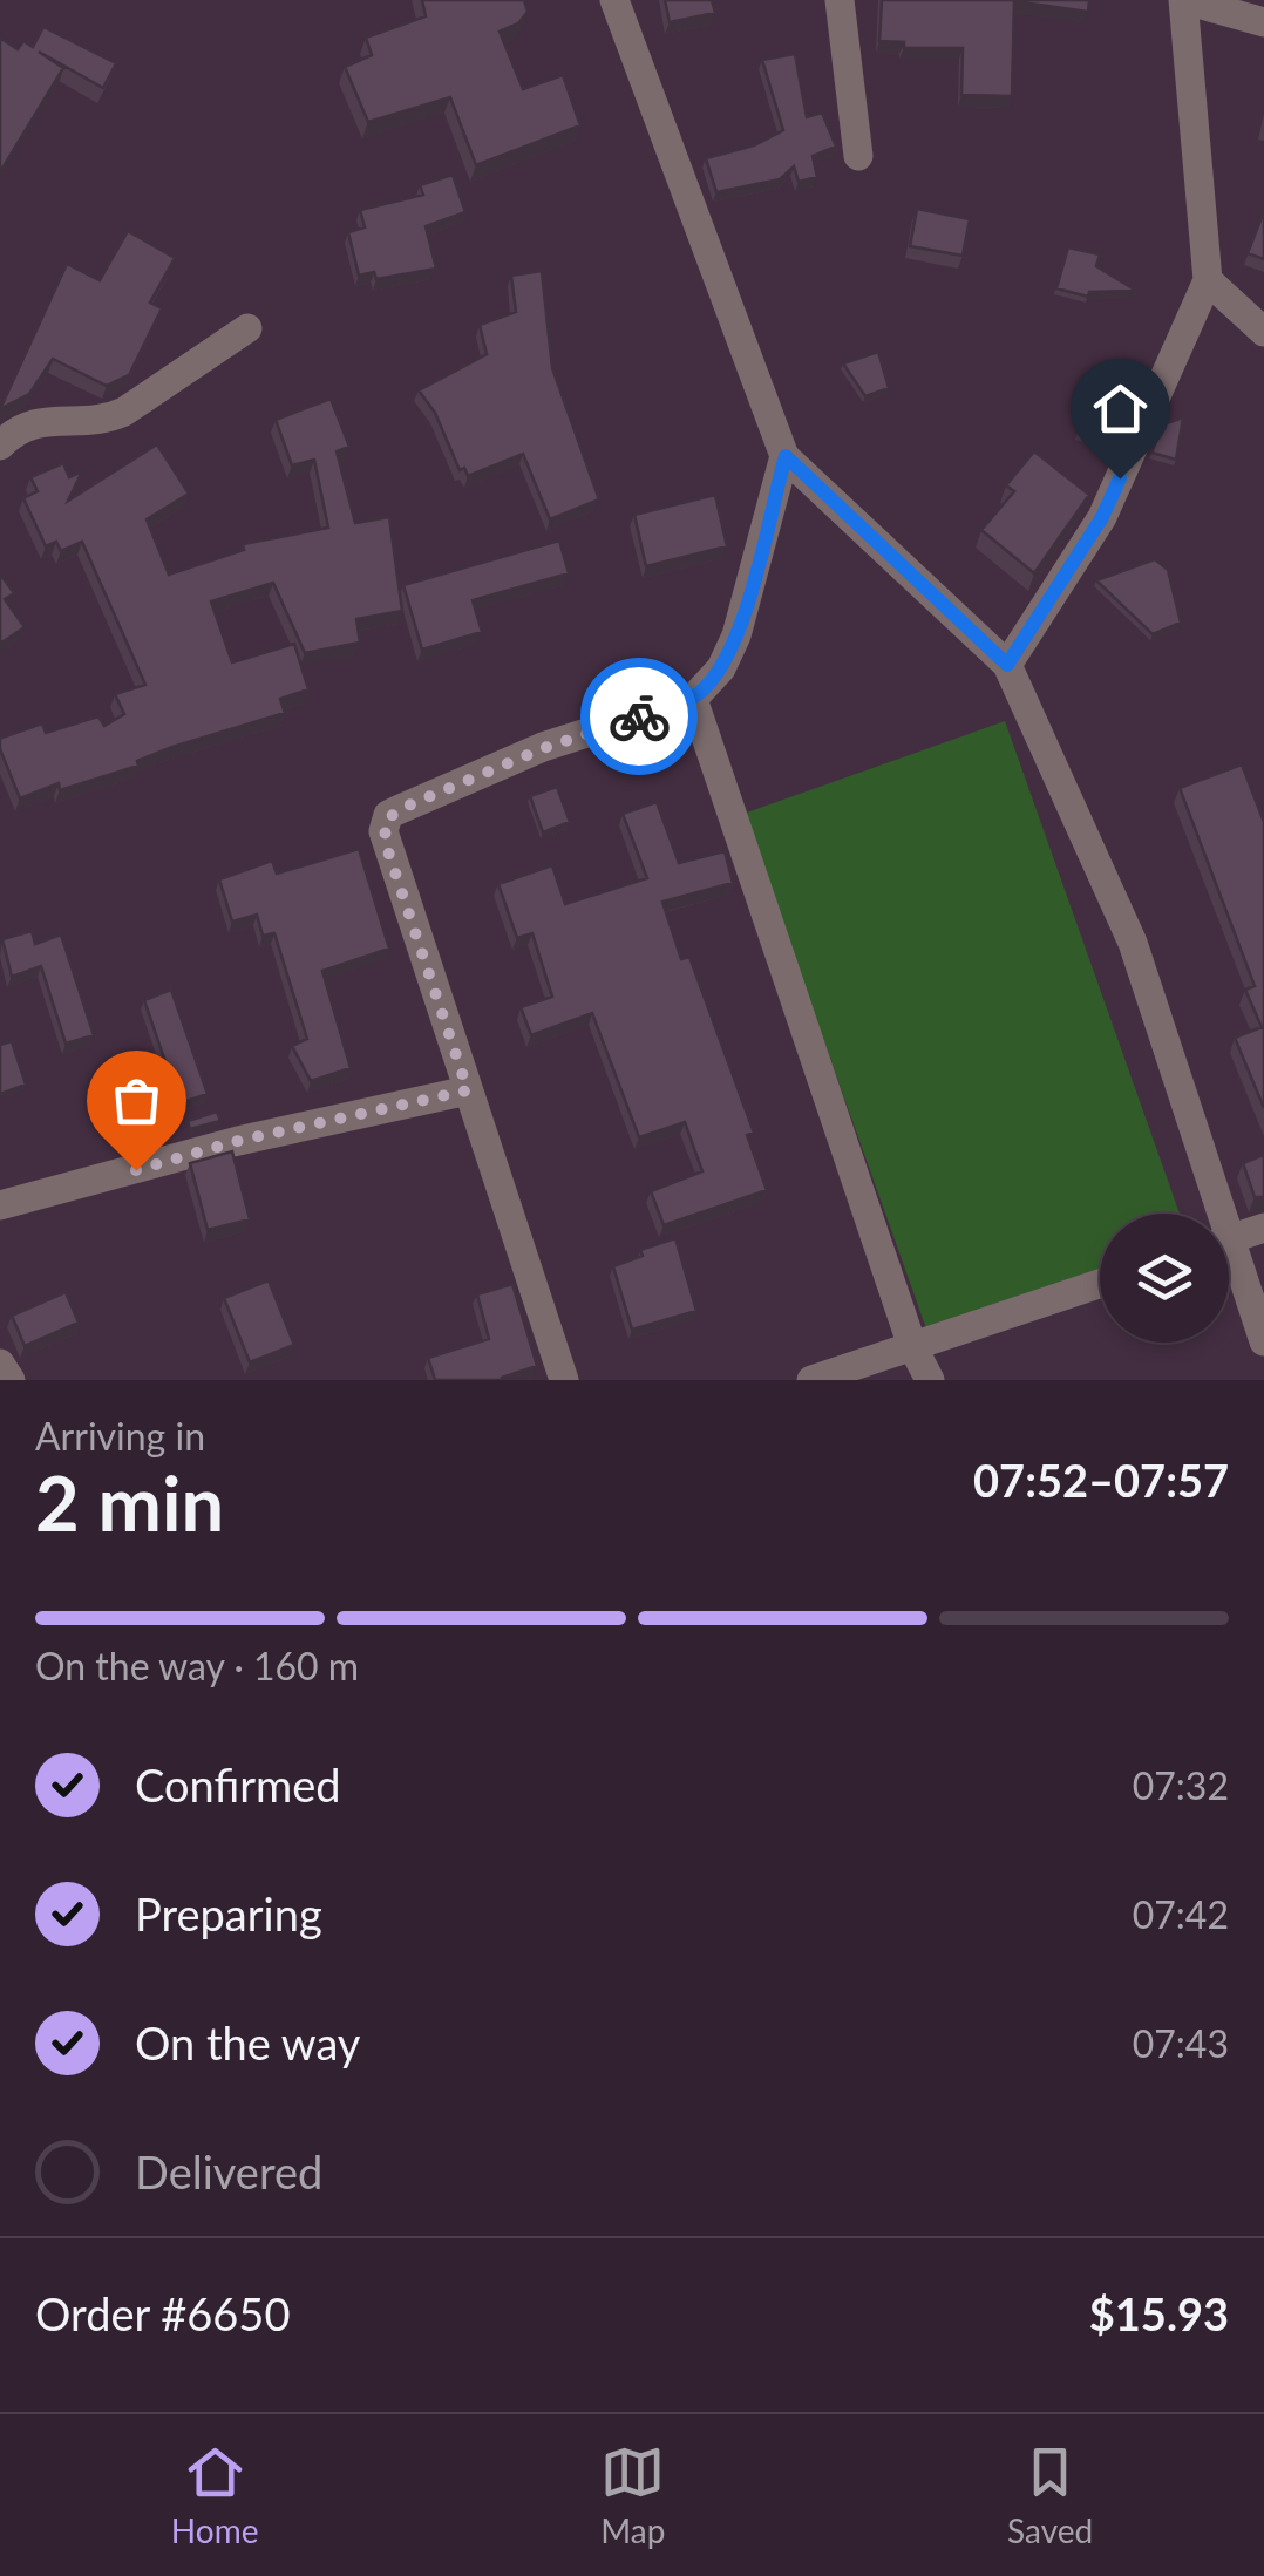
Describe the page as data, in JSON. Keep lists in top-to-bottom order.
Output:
{
  "page": {
    "heading": ["2 min", "Arriving in", "07:52–07:57"],
    "panel": ["Order #6650", "$15.93"],
    "bar": "On the way · 160 m",
    "list": [
      ["Confirmed", "07:32"],
      ["Preparing", "07:42"],
      ["On the way", "07:43"],
      "Delivered"
    ],
    "tabs": ["Home", "Map", "Saved"]
  }
}
